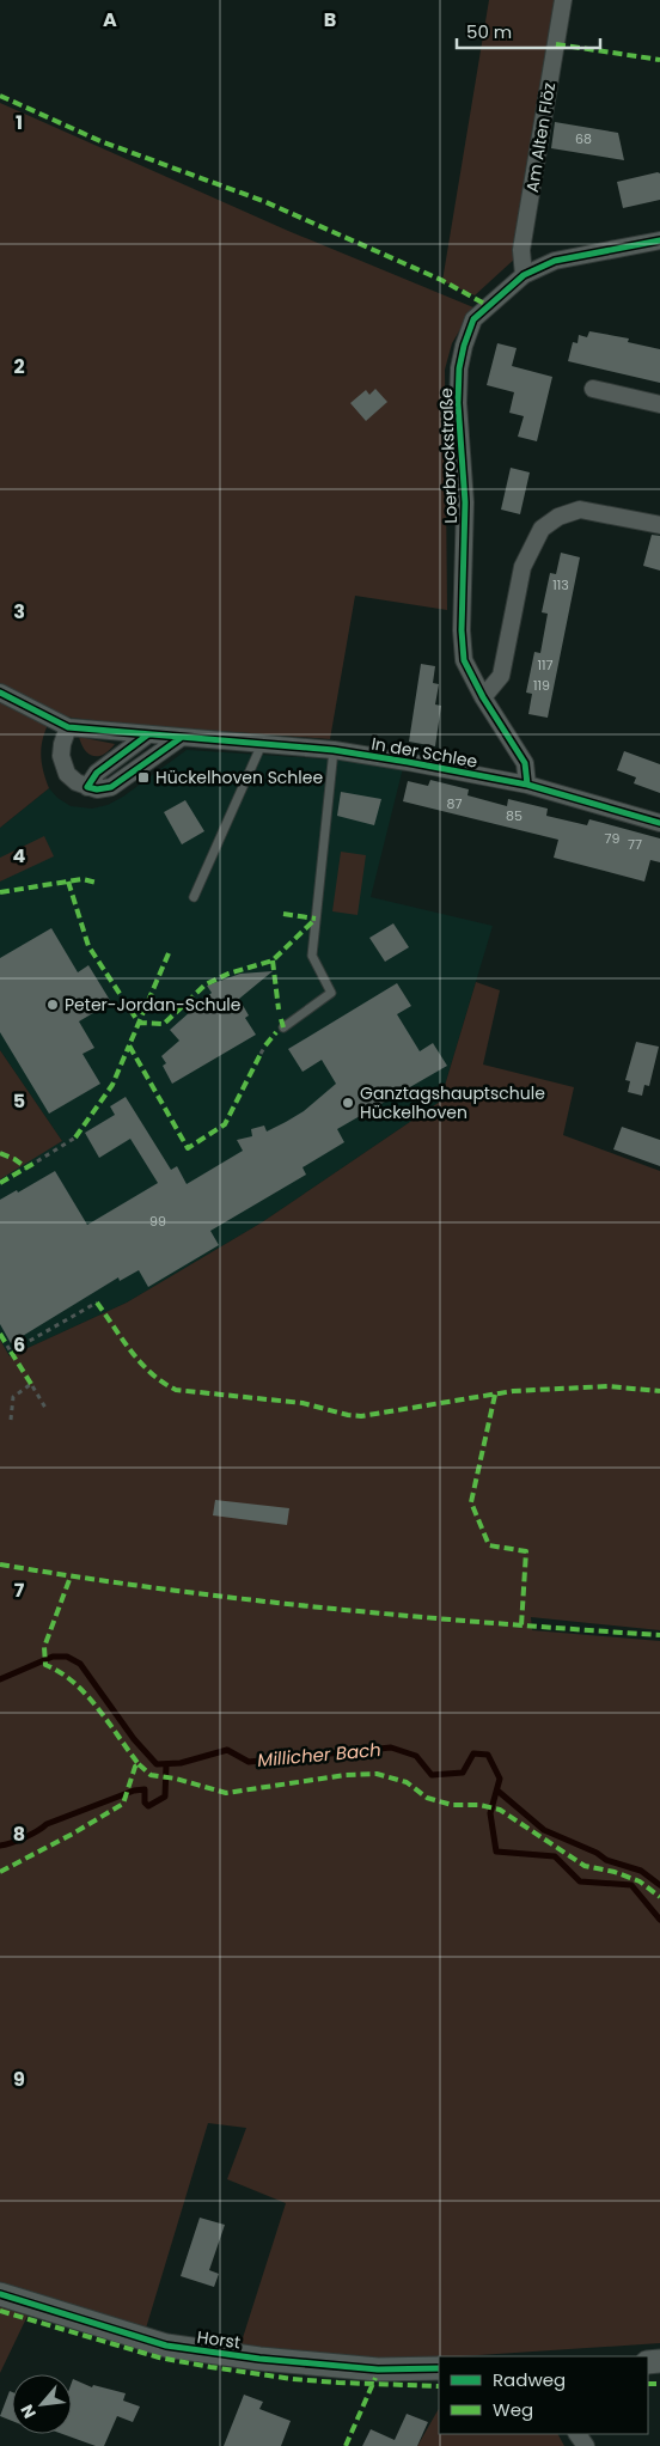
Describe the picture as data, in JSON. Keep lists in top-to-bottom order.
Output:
{
  "streets": {
    "street": [
      "Am Alten Flöz",
      "Loerbrockstraße",
      "In der Schlee",
      "Horst"
    ]
  },
  "crossings": [
    ["Am Alten Flöz", "Loerbrockstraße"],
    ["Loerbrockstraße", "In der Schlee"]
  ],
  "water": ["Millicher Bach"],
  "places": {
    "transit": ["Hückelhoven Schlee"],
    "other": ["Peter-Jordan-Schule", "Ganztagshauptschule Hückelhoven"]
  },
  "house_numbers": [
    "68",
    "113",
    "117",
    "119",
    "87",
    "85",
    "79",
    "77",
    "99"
  ],
  "legend": ["Radweg", "Weg"],
  "scale_bar": "50 m",
  "north": "bottom left",
  "grid": {
    "columns": ["A", "B"],
    "rows": [
      "1",
      "2",
      "3",
      "4",
      "5",
      "6",
      "7",
      "8",
      "9"
    ]
  }
}
